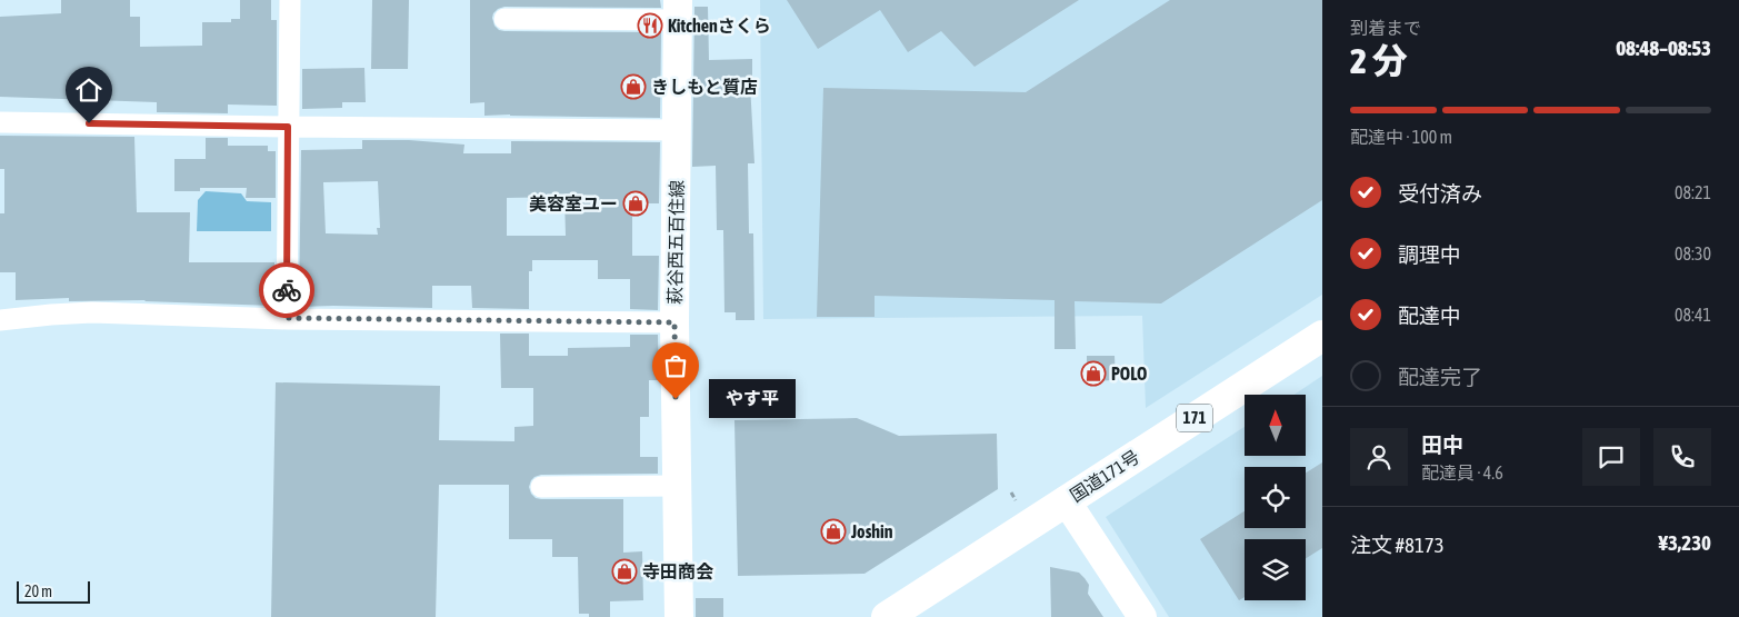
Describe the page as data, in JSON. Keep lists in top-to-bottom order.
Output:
{
  "streets": {
    "highway": ["171", "国道171号"],
    "main road": ["萩谷西五百住線"]
  },
  "places": {
    "restaurant": ["Kitchenさくら"],
    "shop": [
      "きしもと質店",
      "美容室ユー",
      "POLO",
      "Joshin",
      "寺田商会"
    ],
    "other": ["やす平"]
  },
  "scale_bar": "20 m",
  "north": "top",
  "page": {
    "heading": ["2 分", "到着まで", "08:48–08:53"],
    "panel": [
      "田中",
      "配達員 · 4.6",
      "注文 #8173",
      "¥3,230"
    ],
    "bar": "配達中 · 100 m",
    "list": [
      ["受付済み", "08:21"],
      ["調理中", "08:30"],
      ["配達中", "08:41"],
      "配達完了"
    ],
    "bubble": "やす平",
    "scale": "20 m"
  }
}
